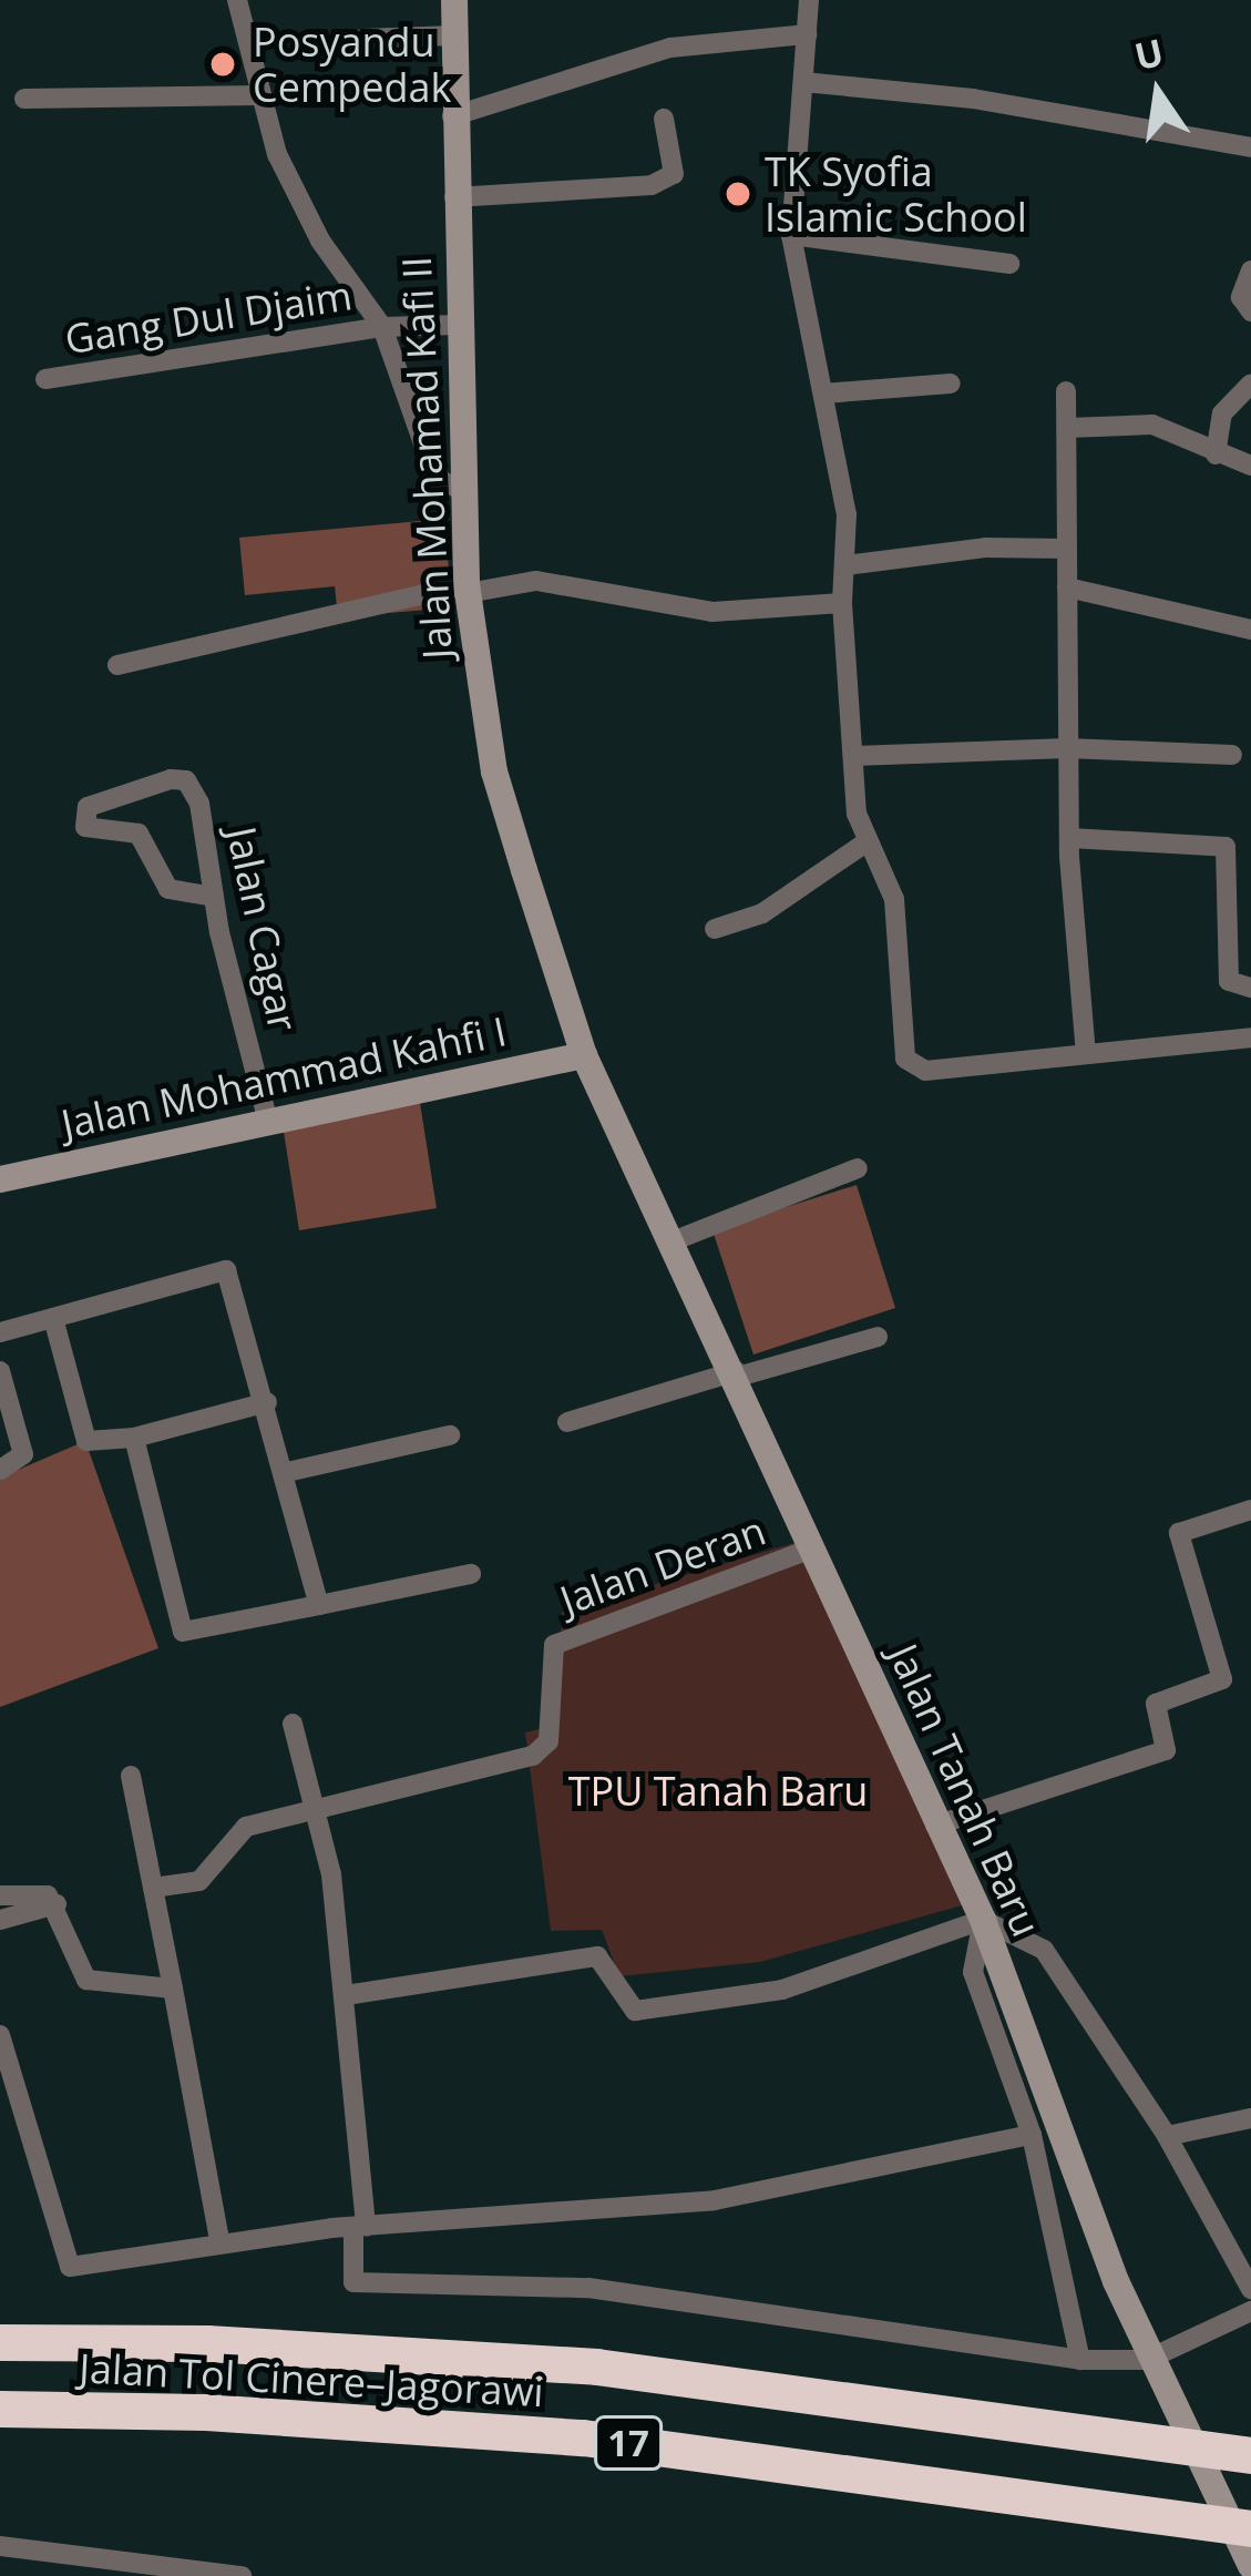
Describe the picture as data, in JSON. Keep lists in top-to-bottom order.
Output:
{
  "streets": {
    "highway": ["Jalan Tol Cinere–Jagorawi", "17"],
    "main road": ["Jalan Mohamad Kafi II", "Jalan Mohammad Kahfi I", "Jalan Tanah Baru"],
    "street": ["Gang Dul Djaim", "Jalan Cagar", "Jalan Deran"]
  },
  "crossings": [
    ["Gang Dul Djaim", "Jalan Mohamad Kafi II"],
    ["Jalan Mohamad Kafi II", "Jalan Mohammad Kahfi I"],
    ["Jalan Mohamad Kafi II", "Jalan Tanah Baru"],
    ["Jalan Cagar", "Jalan Mohammad Kahfi I"],
    ["Jalan Mohammad Kahfi I", "Jalan Tanah Baru"],
    ["Jalan Deran", "Jalan Tanah Baru"]
  ],
  "parks": ["TPU Tanah Baru"],
  "places": ["Posyandu Cempedak", "TK Syofia Islamic School"],
  "north": "top"
}
